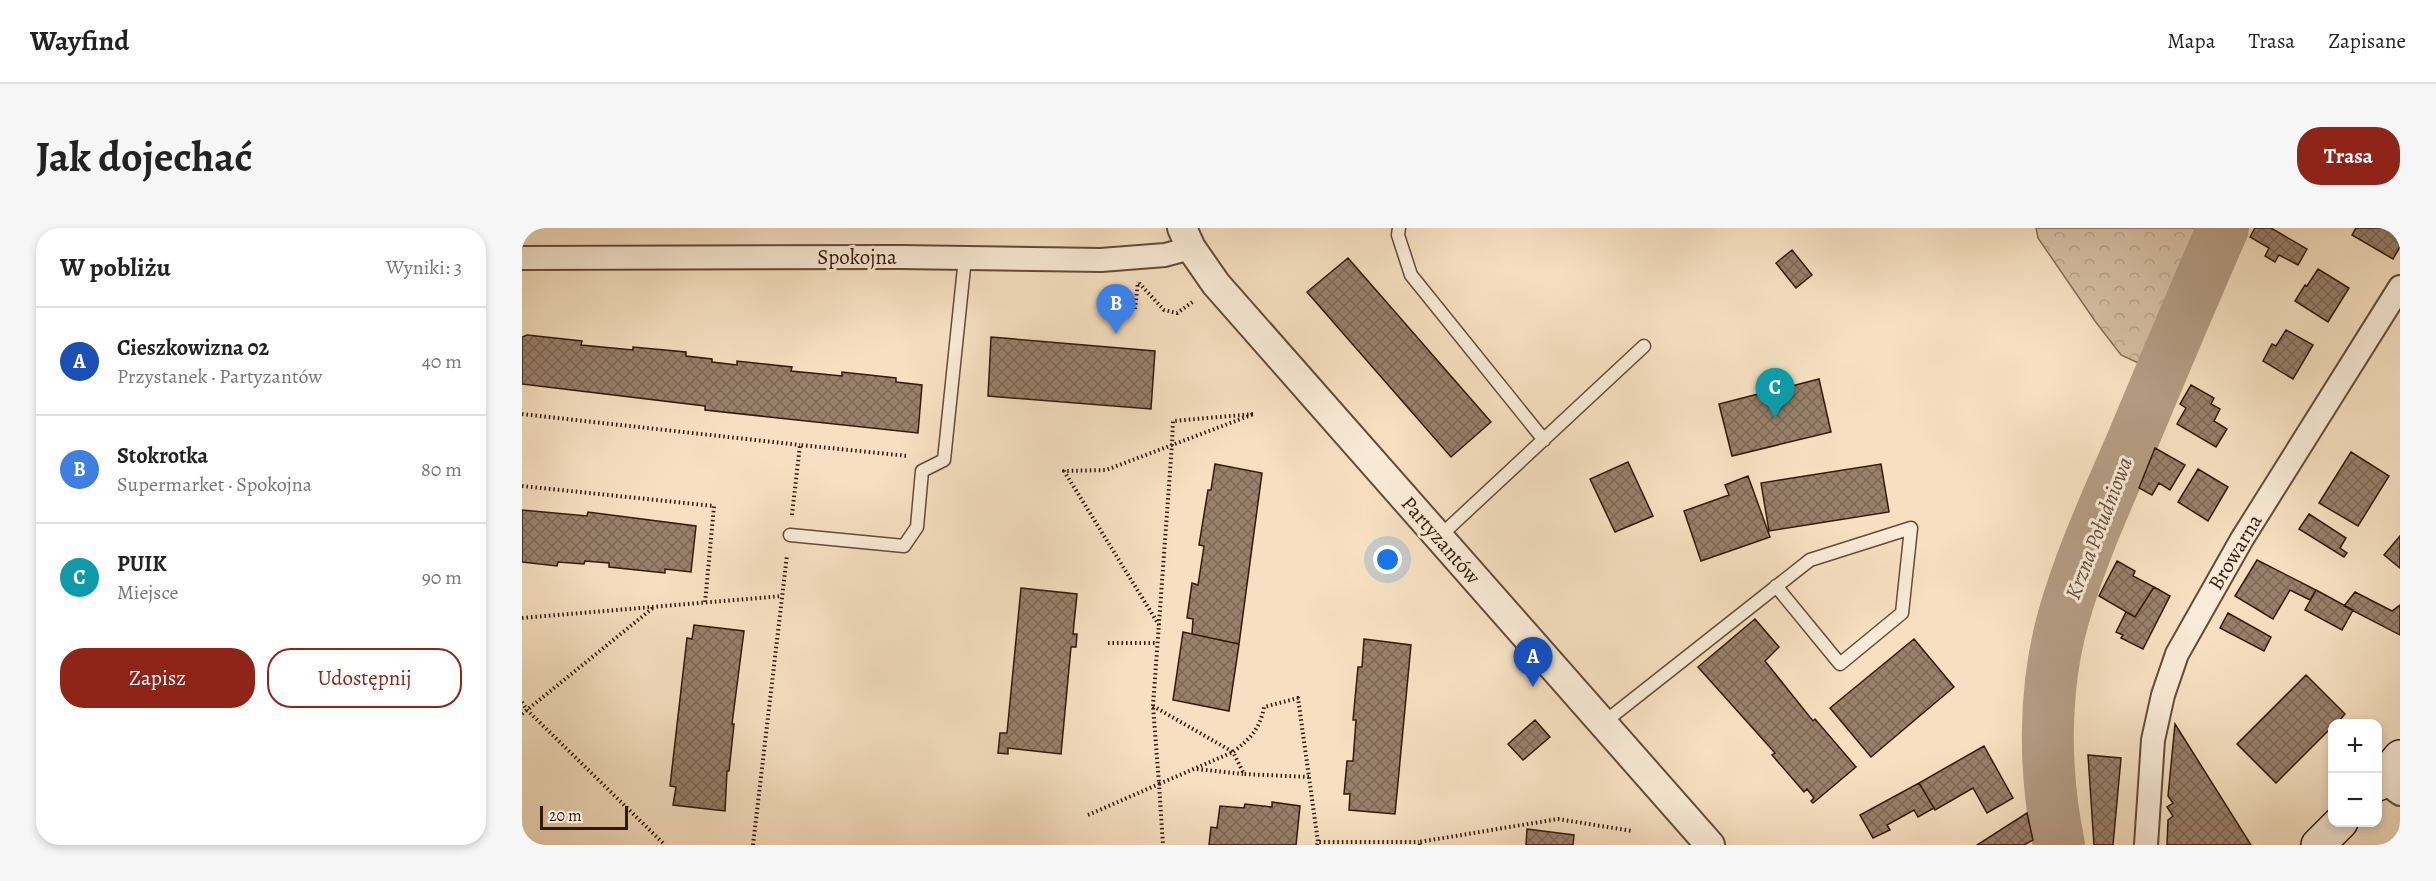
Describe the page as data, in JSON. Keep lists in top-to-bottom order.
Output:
{
  "streets": {
    "street": ["Spokojna", "Partyzantów", "Browarna"]
  },
  "crossings": [
    ["Spokojna", "Partyzantów"]
  ],
  "water": ["Krzna Południowa"],
  "scale_bar": "20 m",
  "page": {
    "header": "Wayfind",
    "nav": ["Mapa", "Trasa", "Zapisane"],
    "buttons": [
      "Trasa",
      ["Zapisz", "Udostępnij"]
    ],
    "title": "Jak dojechać",
    "heading": ["W pobliżu", "Wyniki: 3"],
    "pins": ["B", "C", "A"],
    "list": [
      {
        "mark": "A",
        "name": "Cieszkowizna 02",
        "note": "Przystanek · Partyzantów",
        "value": "40 m"
      },
      {
        "mark": "B",
        "name": "Stokrotka",
        "note": "Supermarket · Spokojna",
        "value": "80 m"
      },
      {
        "mark": "C",
        "name": "PUIK",
        "note": "Miejsce",
        "value": "90 m"
      }
    ],
    "map_buttons": ["+", "−"],
    "scale": "20 m"
  }
}
